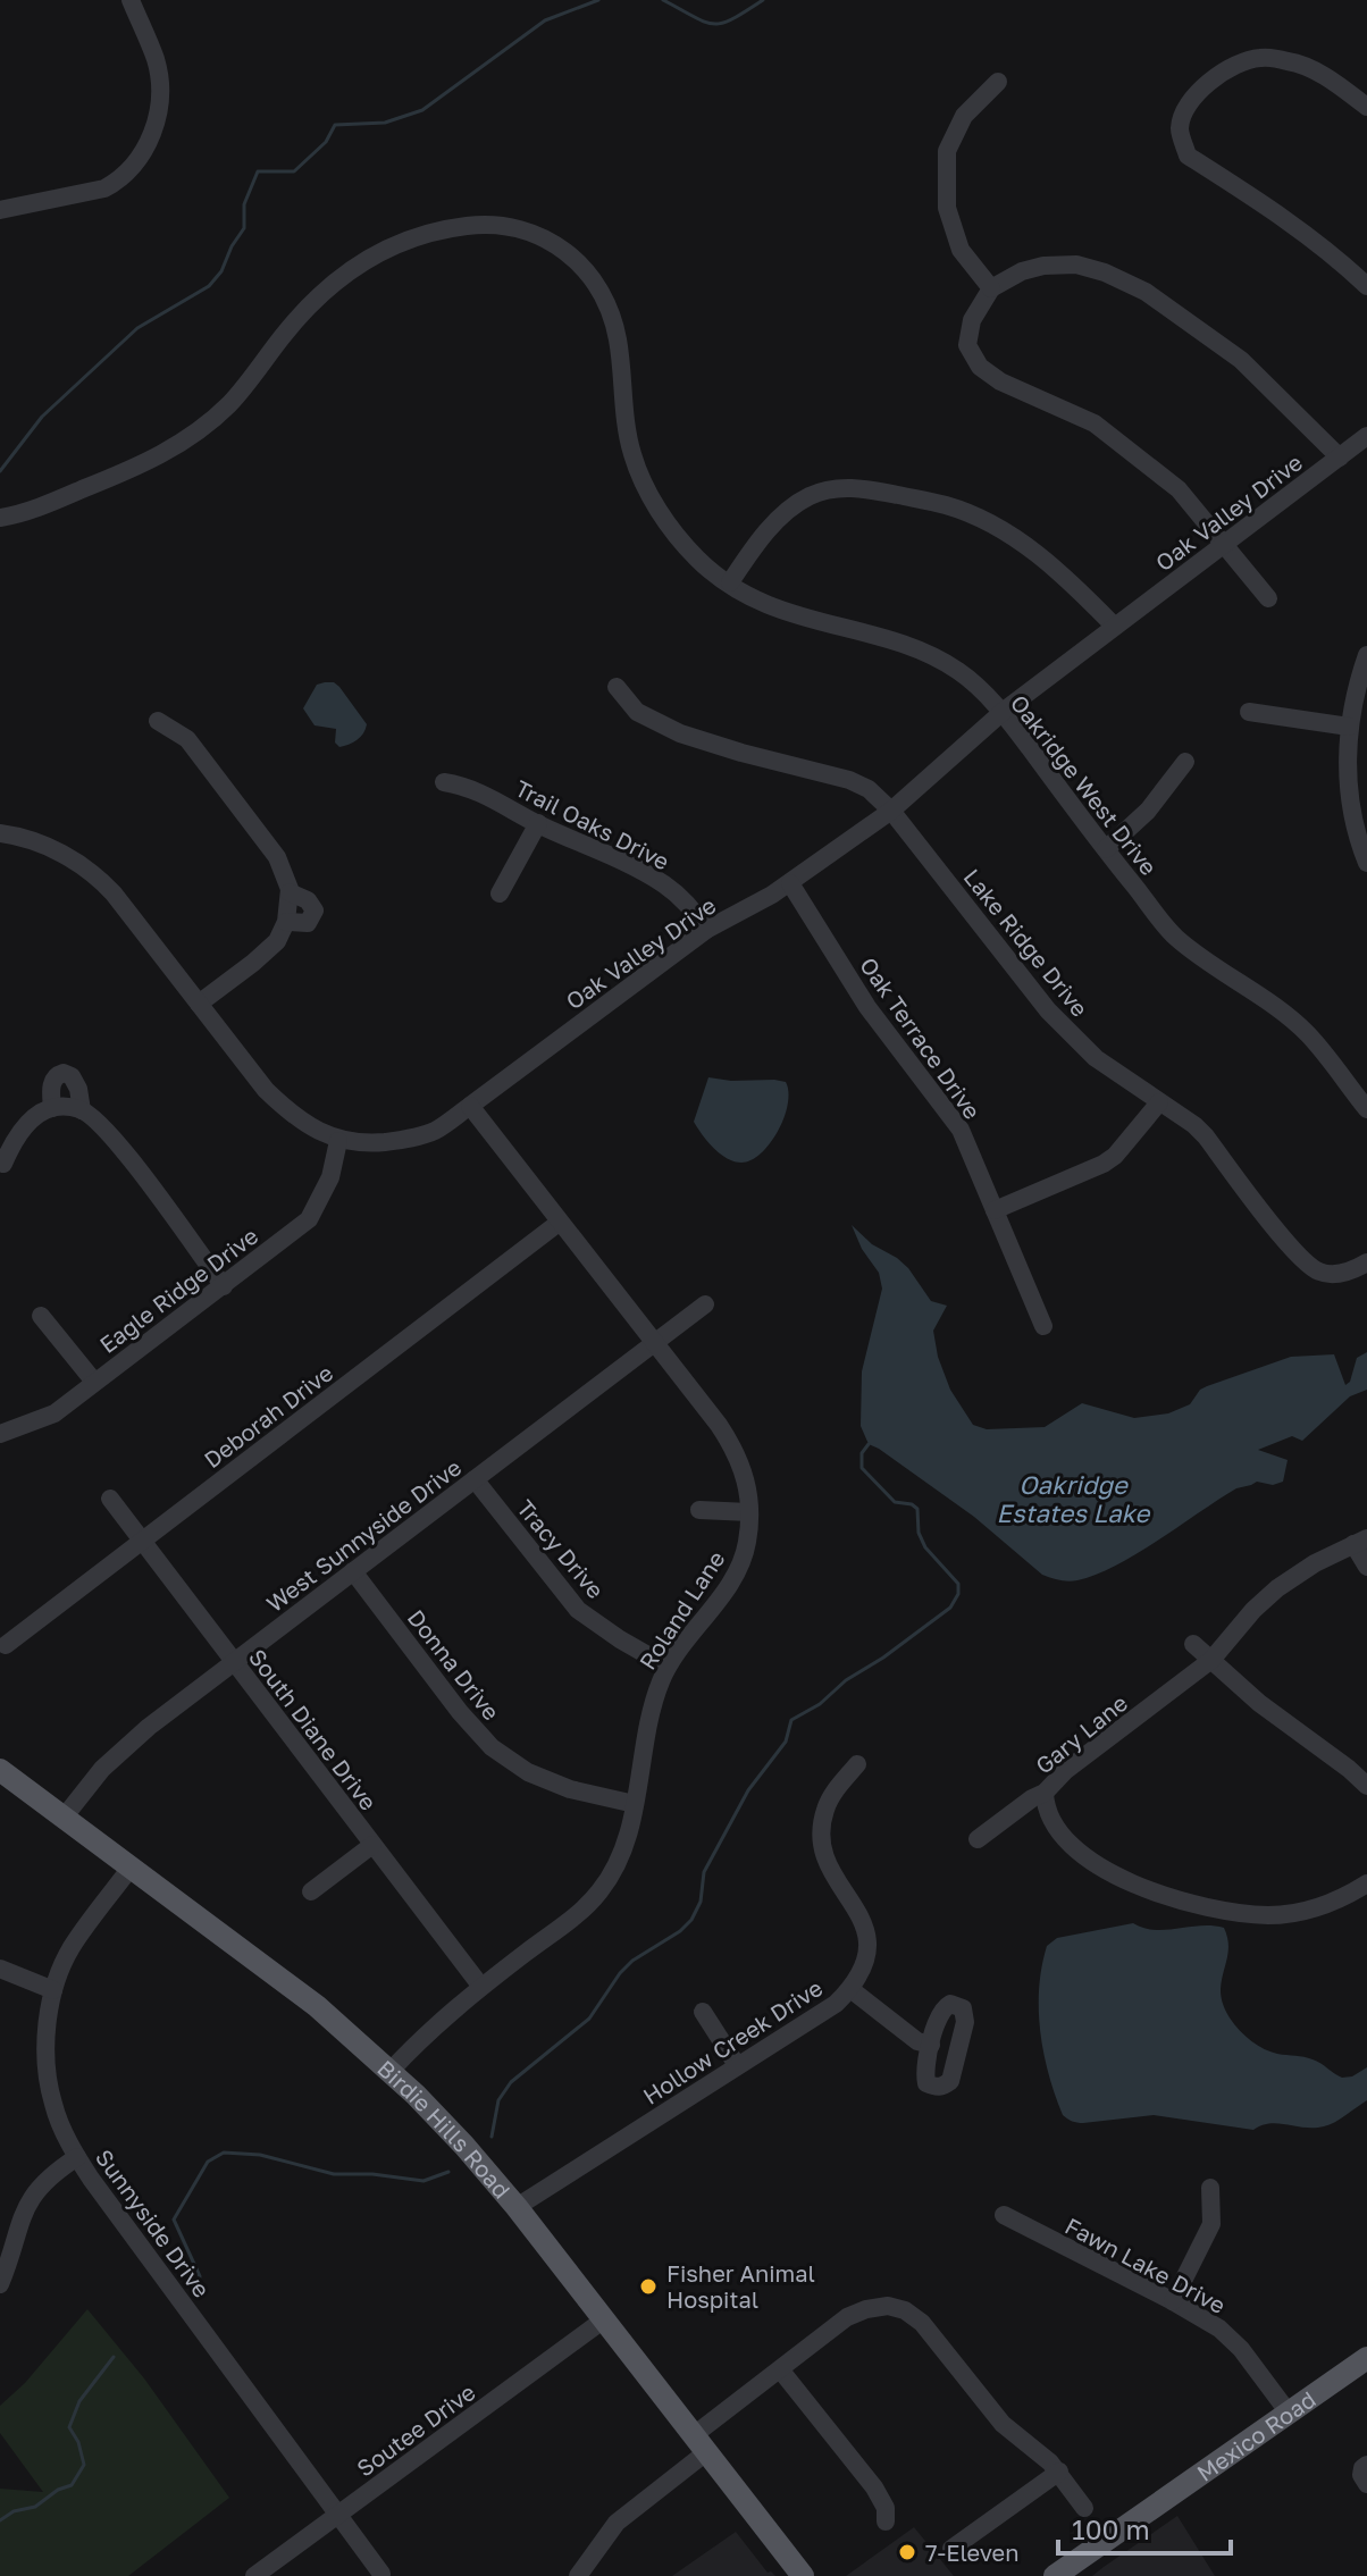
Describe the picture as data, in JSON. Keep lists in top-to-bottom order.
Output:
{
  "streets": {
    "main road": ["Birdie Hills Road", "Mexico Road"],
    "street": [
      "Oak Valley Drive",
      "Oakridge West Drive",
      "Trail Oaks Drive",
      "Lake Ridge Drive",
      "Oak Terrace Drive",
      "Eagle Ridge Drive",
      "Deborah Drive",
      "West Sunnyside Drive",
      "Tracy Drive",
      "Roland Lane",
      "Donna Drive",
      "South Diane Drive",
      "Gary Lane",
      "Hollow Creek Drive",
      "Sunnyside Drive",
      "Fawn Lake Drive",
      "Soutee Drive"
    ]
  },
  "crossings": [
    ["Oak Valley Drive", "Oakridge West Drive"],
    ["Oak Valley Drive", "Trail Oaks Drive"],
    ["Oak Valley Drive", "Lake Ridge Drive"],
    ["Oak Valley Drive", "Oak Terrace Drive"],
    ["Oak Valley Drive", "Eagle Ridge Drive"],
    ["Oak Valley Drive", "Roland Lane"],
    ["Deborah Drive", "Roland Lane"],
    ["Deborah Drive", "South Diane Drive"],
    ["West Sunnyside Drive", "Tracy Drive"],
    ["West Sunnyside Drive", "Roland Lane"],
    ["West Sunnyside Drive", "Donna Drive"],
    ["West Sunnyside Drive", "South Diane Drive"],
    ["West Sunnyside Drive", "Birdie Hills Road"],
    ["Tracy Drive", "Roland Lane"],
    ["Roland Lane", "Donna Drive"],
    ["Roland Lane", "South Diane Drive"],
    ["Roland Lane", "Birdie Hills Road"],
    ["Hollow Creek Drive", "Birdie Hills Road"],
    ["Birdie Hills Road", "Sunnyside Drive"],
    ["Birdie Hills Road", "Soutee Drive"],
    ["Sunnyside Drive", "Soutee Drive"],
    ["Fawn Lake Drive", "Mexico Road"]
  ],
  "water": ["Oakridge Estates Lake"],
  "places": ["Fisher Animal Hospital", "7-Eleven"],
  "scale_bar": "100 m"
}
